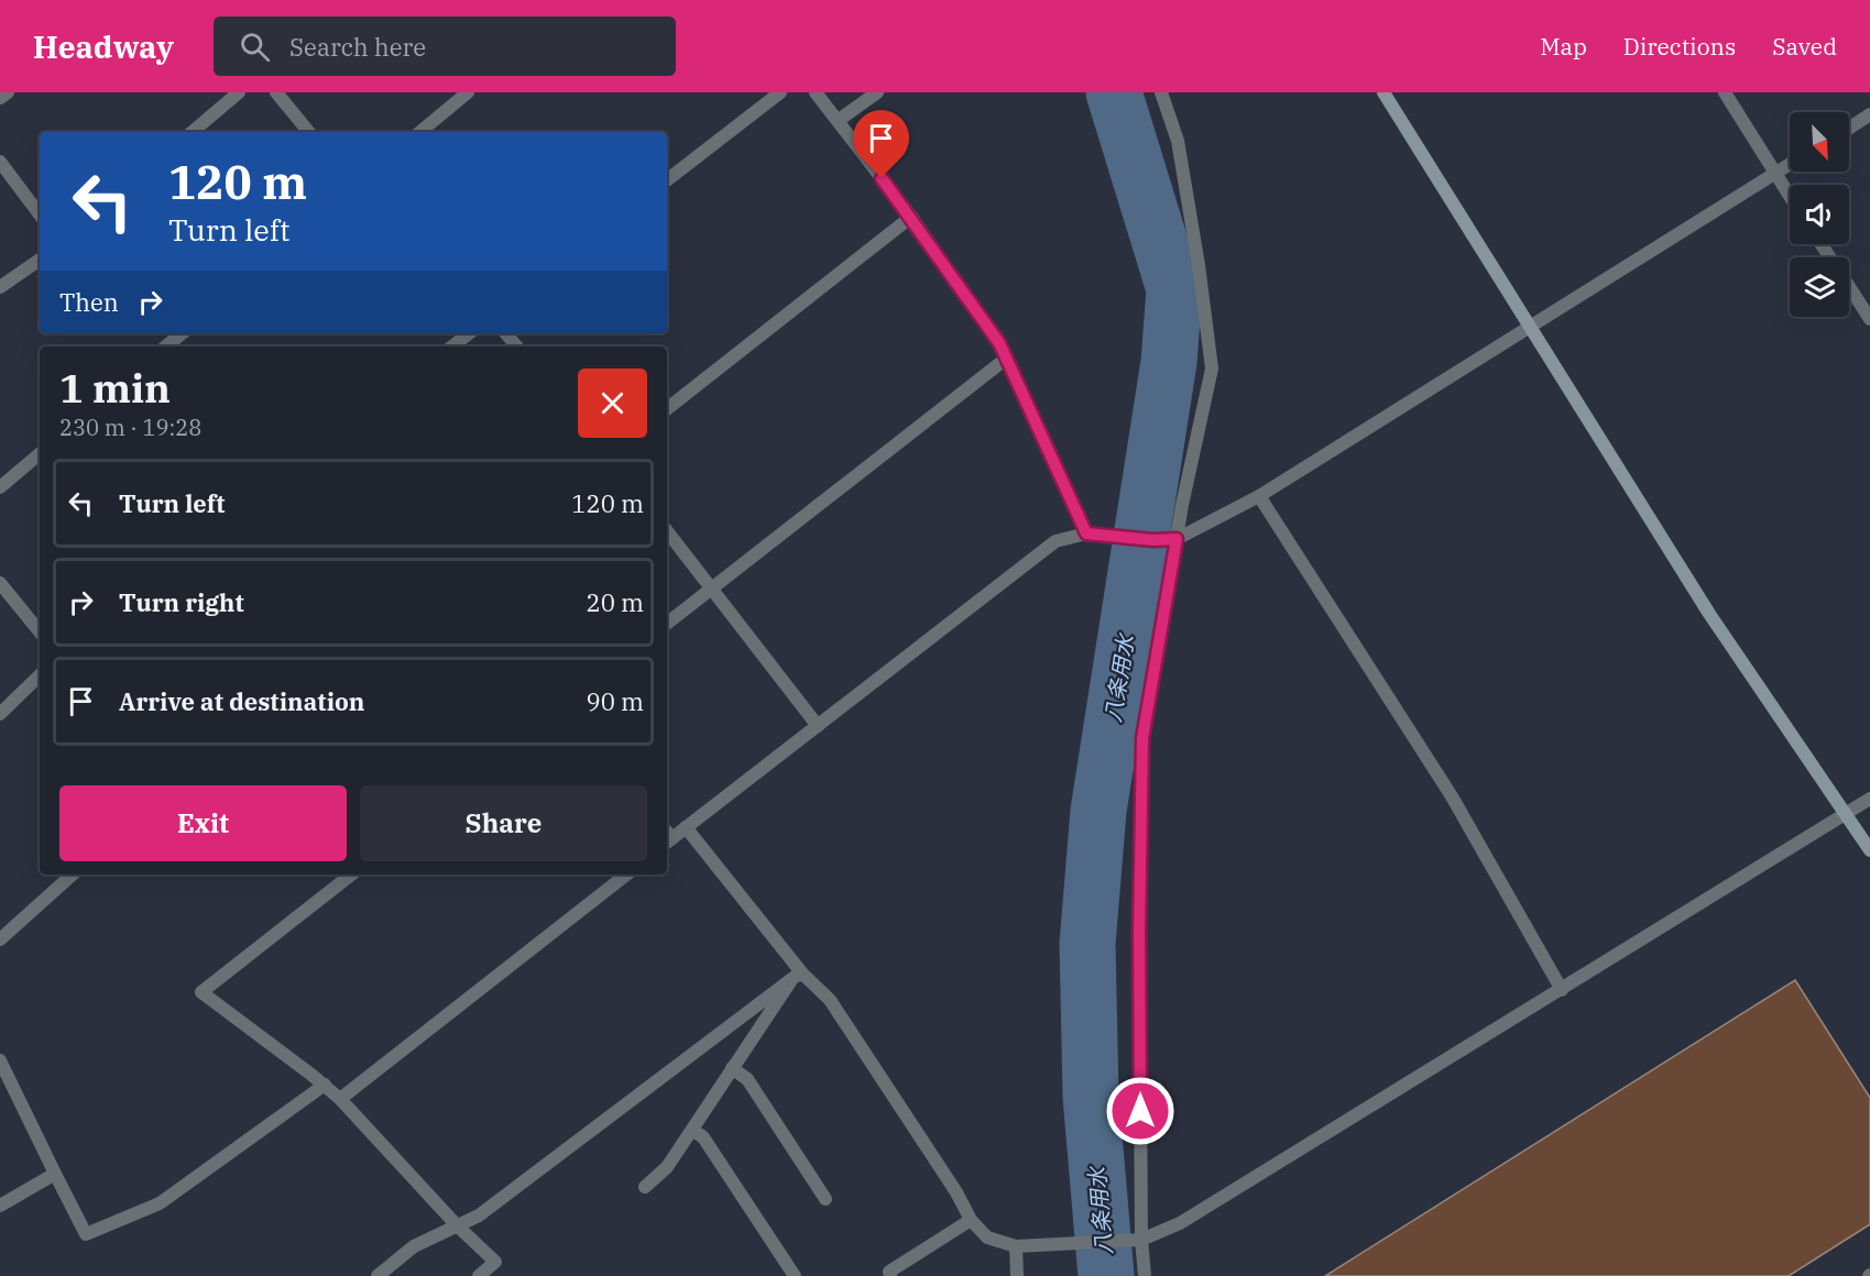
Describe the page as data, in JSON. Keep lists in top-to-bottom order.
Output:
{
  "water": ["八条用水"],
  "north": "bottom right",
  "page": {
    "header": "Headway",
    "search": "Search here",
    "nav": ["Map", "Directions", "Saved"],
    "turn": ["120 m", "Turn left"],
    "then": "Then",
    "heading": ["1 min", "230 m · 19:28"],
    "list": [
      {
        "name": "Turn left",
        "value": "120 m"
      },
      {
        "name": "Turn right",
        "value": "20 m"
      },
      {
        "name": "Arrive at destination",
        "value": "90 m"
      }
    ],
    "buttons": ["Exit", "Share"]
  }
}
